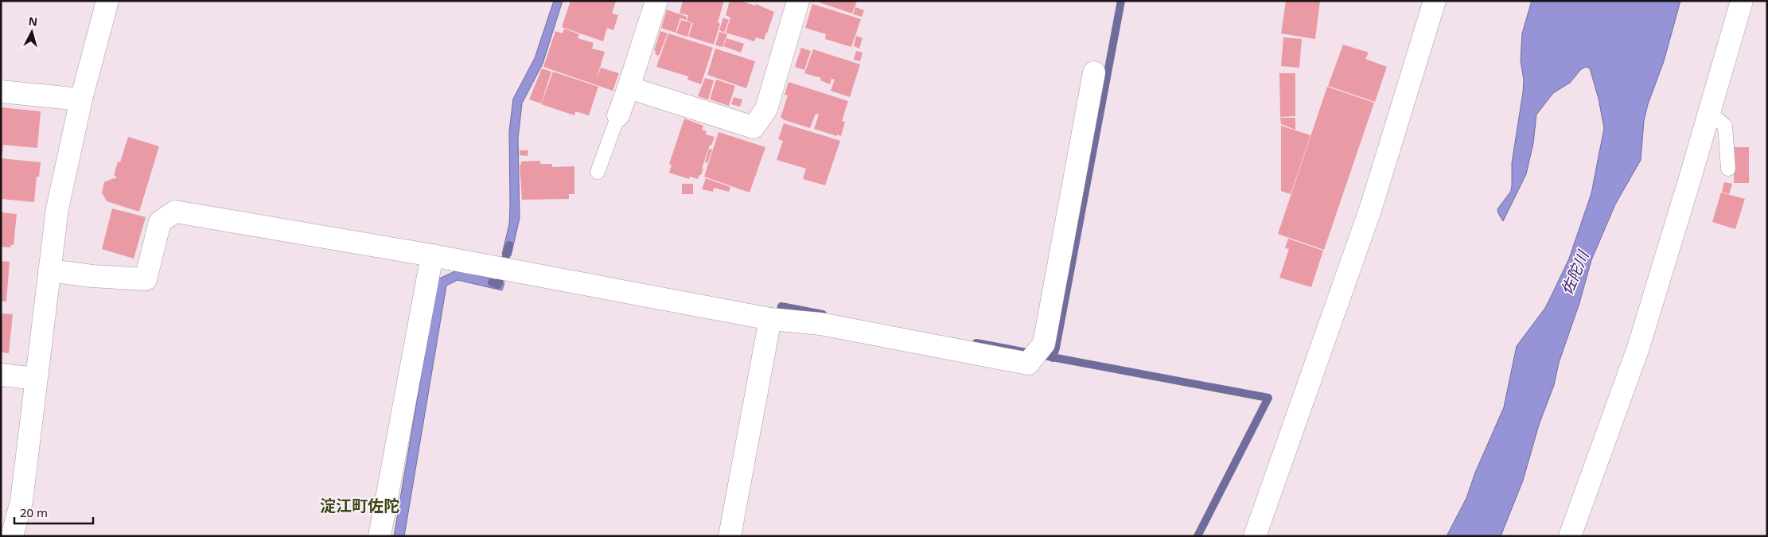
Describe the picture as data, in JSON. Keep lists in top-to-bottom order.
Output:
{
  "districts": ["淀江町佐陀"],
  "water": ["佐陀川"],
  "scale_bar": "20 m",
  "north": "top"
}
